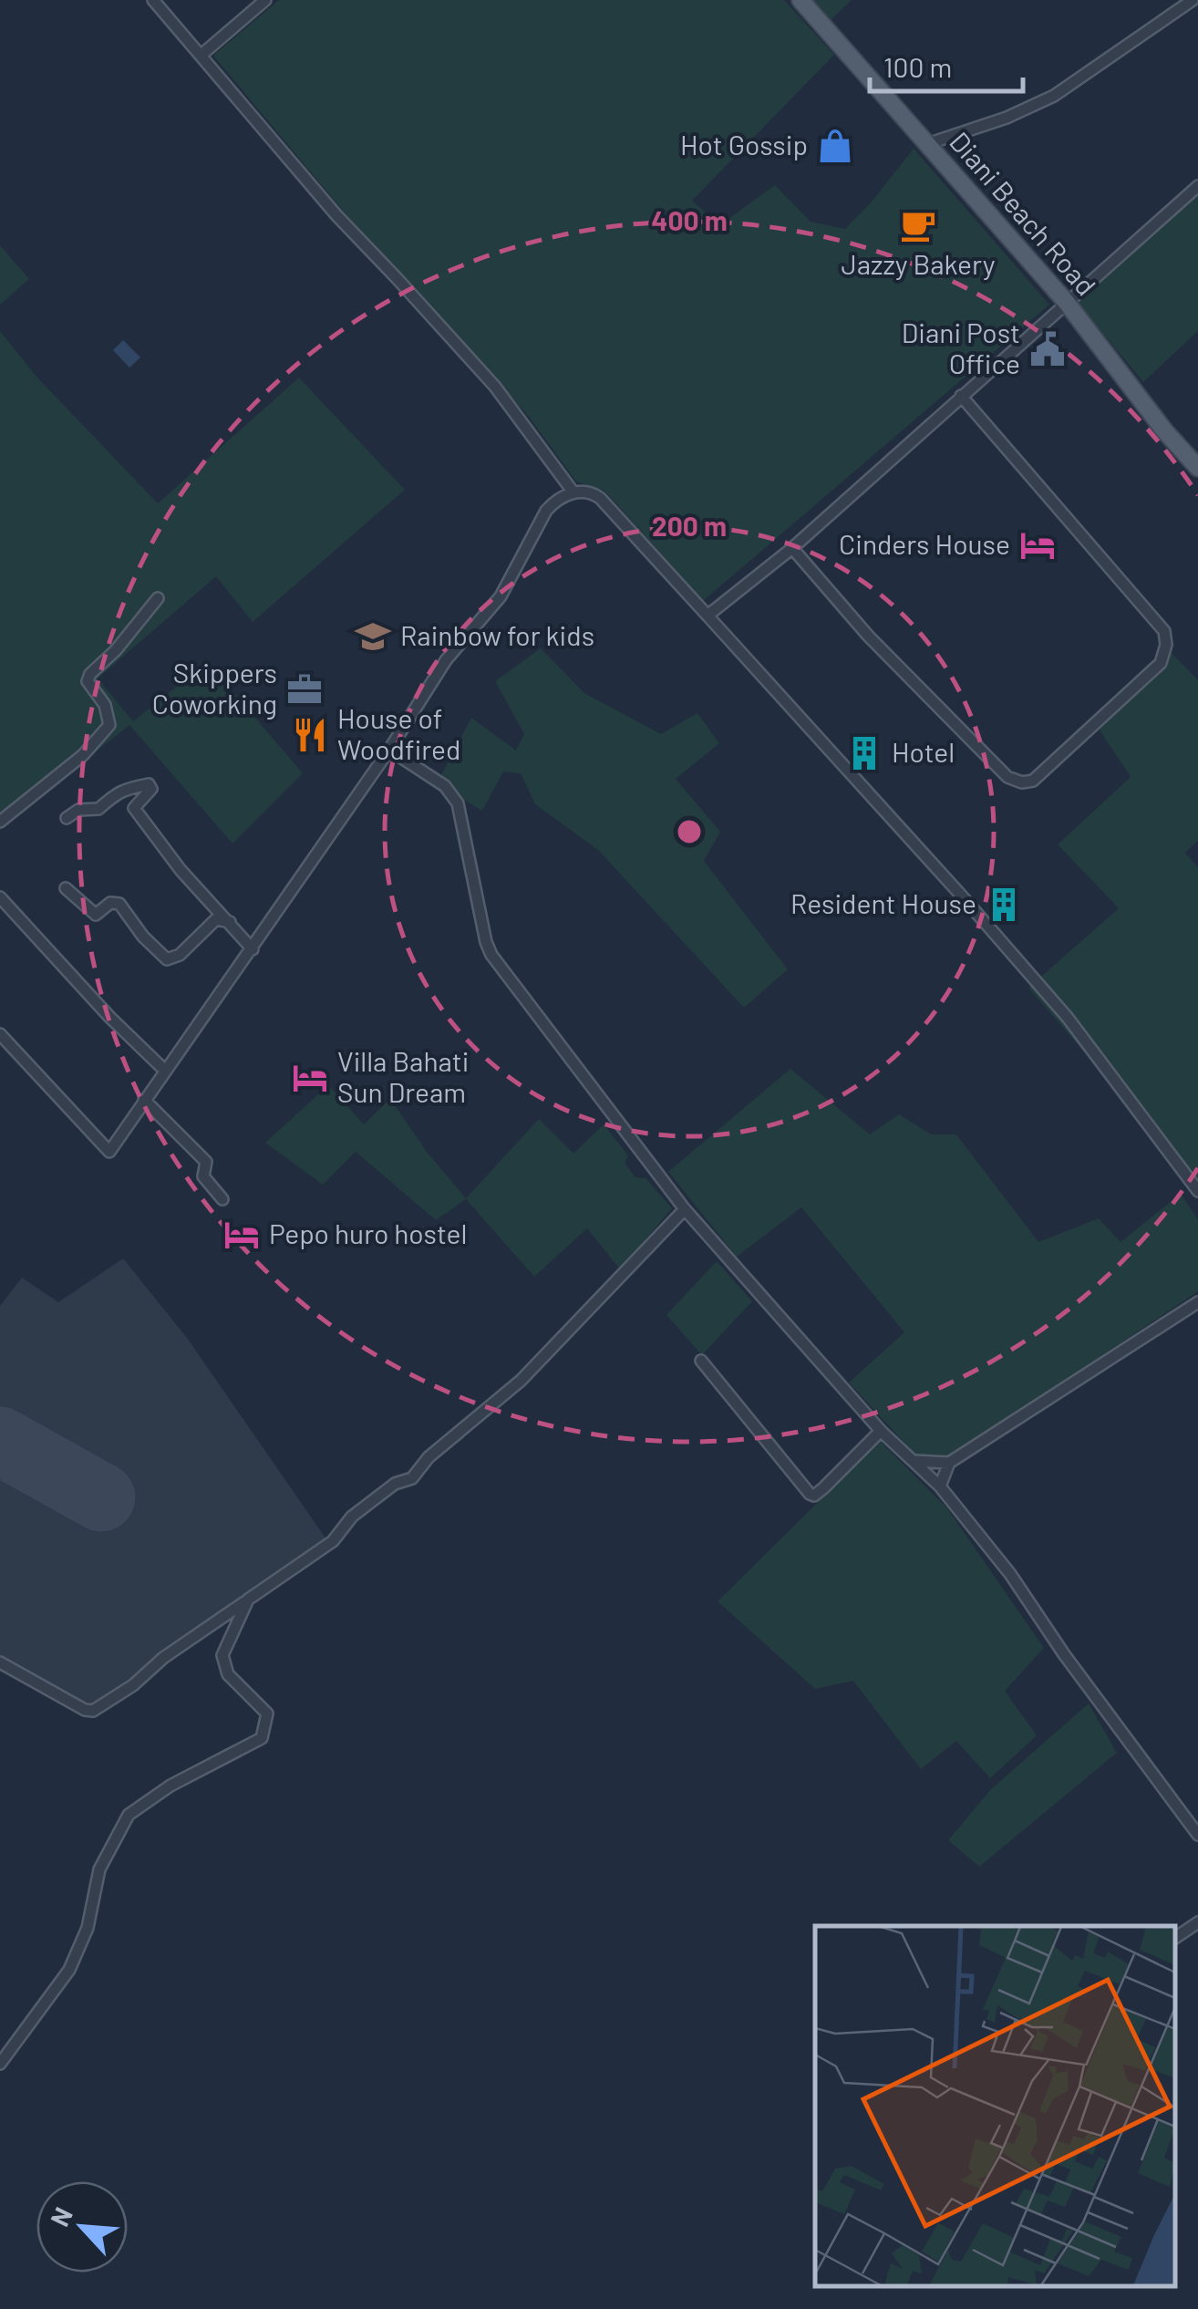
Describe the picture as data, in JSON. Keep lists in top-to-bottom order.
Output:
{
  "streets": {
    "main road": ["Diani Beach Road"]
  },
  "places": {
    "shop": ["Hot Gossip"],
    "cafe": ["Jazzy Bakery"],
    "public building": ["Diani Post Office"],
    "hotel": ["Cinders House", "Villa Bahati Sun Dream", "Pepo huro hostel"],
    "school or university": ["Rainbow for kids"],
    "office": ["Skippers Coworking"],
    "restaurant": ["House of Woodfired"],
    "building": ["Hotel", "Resident House"]
  },
  "scale_bar": "100 m",
  "north": "top left",
  "rings": ["400 m", "200 m"]
}
